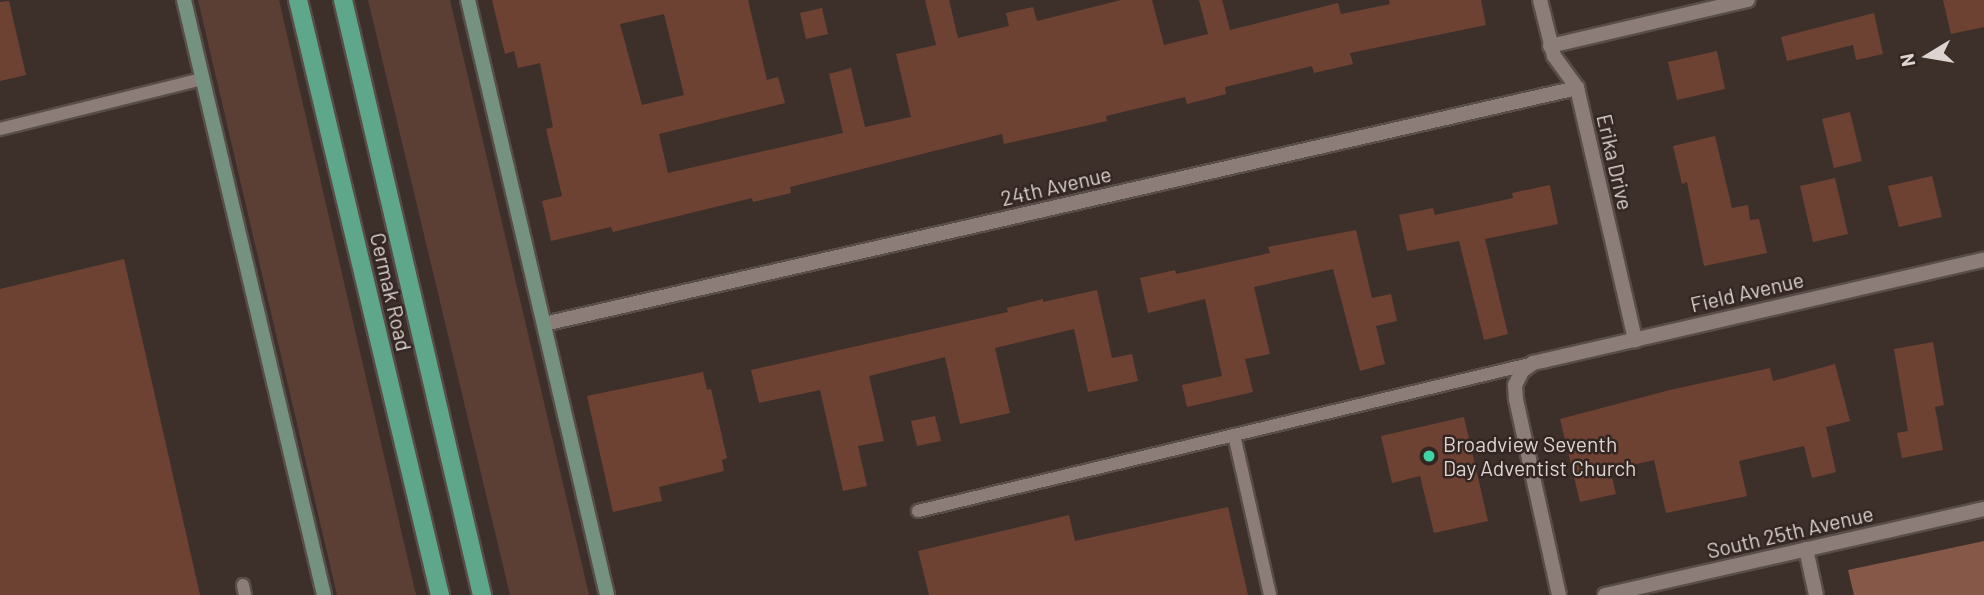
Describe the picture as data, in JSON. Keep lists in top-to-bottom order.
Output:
{
  "streets": {
    "main road": ["Cermak Road"],
    "street": [
      "Erika Drive",
      "24th Avenue",
      "Field Avenue",
      "South 25th Avenue"
    ]
  },
  "crossings": [
    ["Erika Drive", "24th Avenue"],
    ["Erika Drive", "Field Avenue"]
  ],
  "places": ["Broadview Seventh Day Adventist Church"],
  "north": "left"
}
